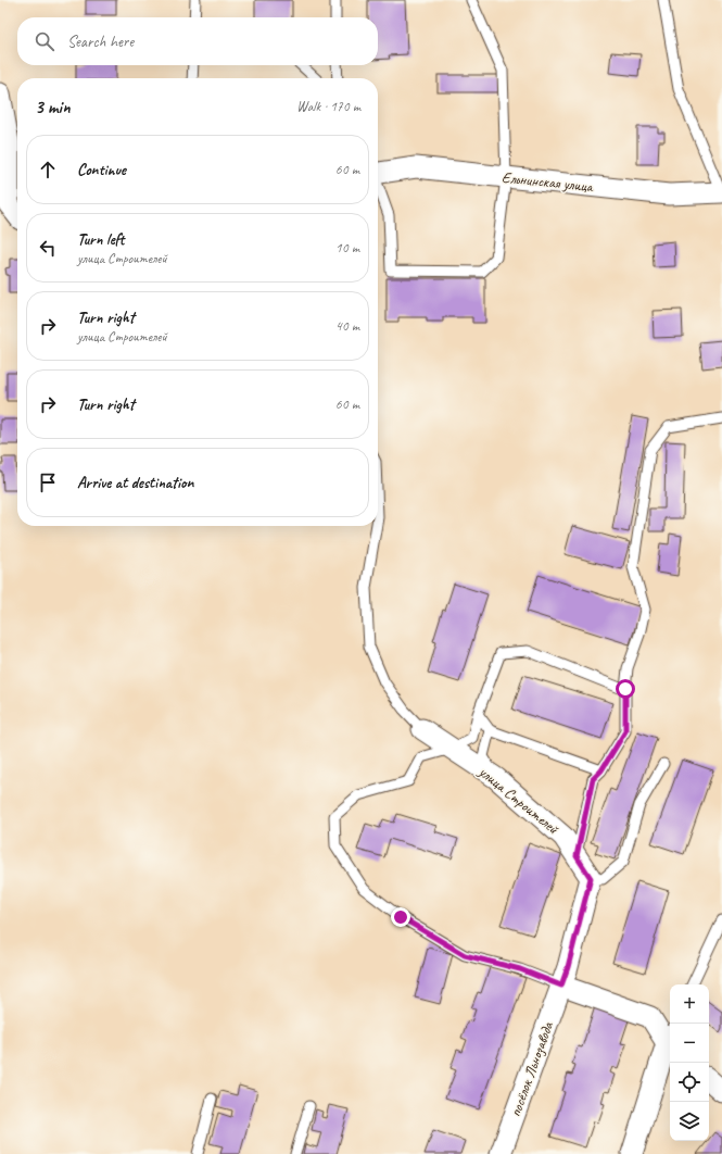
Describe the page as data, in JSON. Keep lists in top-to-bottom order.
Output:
{
  "streets": {
    "street": ["Ельнинская улица", "улица Строителей", "посёлок Льнозавода"]
  },
  "page": {
    "search": "Search here",
    "heading": ["3 min", "Walk · 170 m"],
    "list": [
      ["Continue", "60 m"],
      ["Turn left", "улица Строителей", "10 m"],
      ["Turn right", "улица Строителей", "40 m"],
      ["Turn right", "60 m"],
      "Arrive at destination"
    ],
    "map_buttons": ["+", "−"]
  }
}
